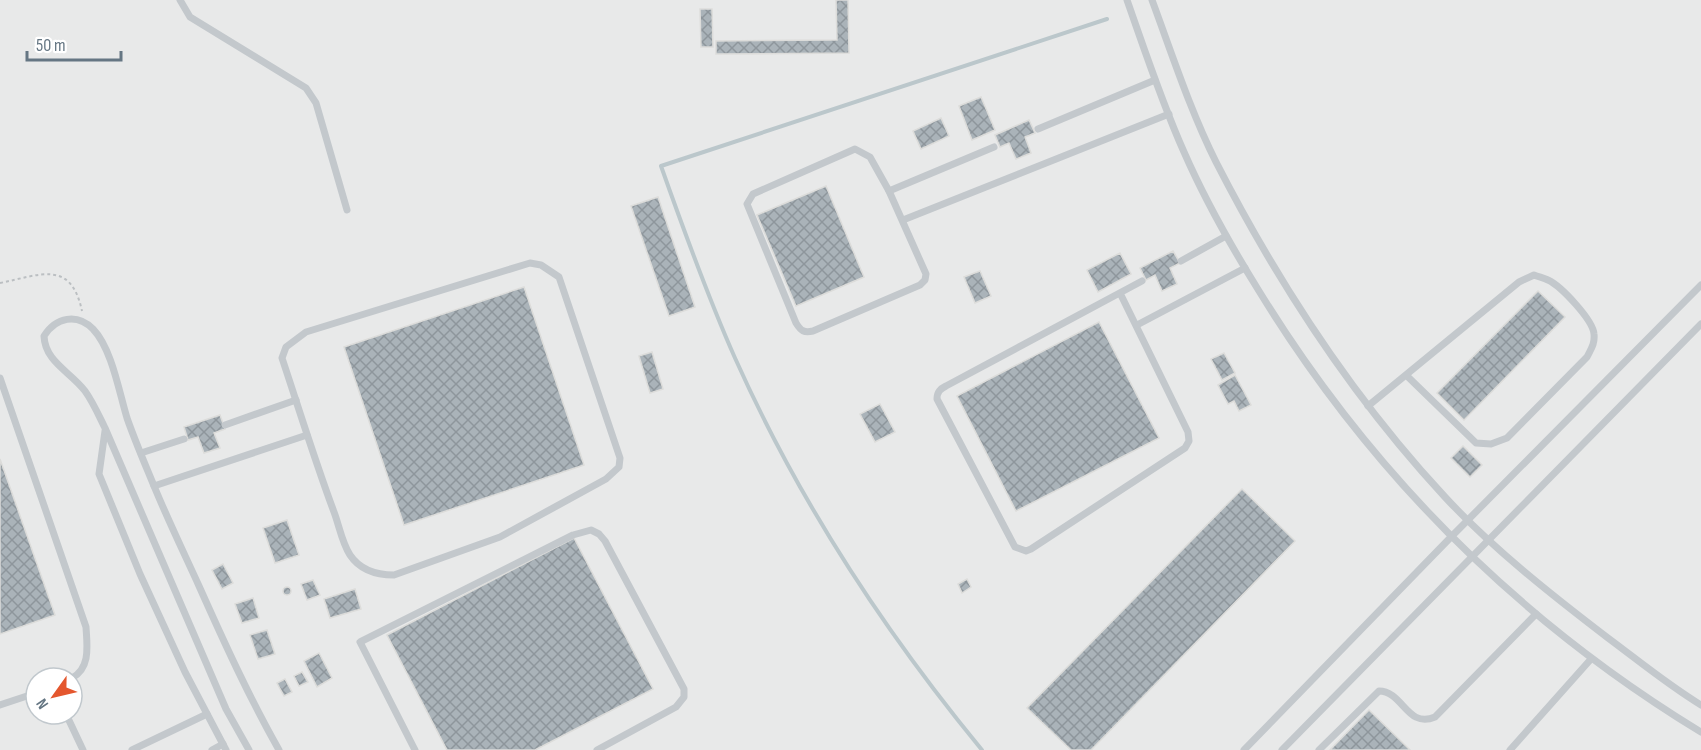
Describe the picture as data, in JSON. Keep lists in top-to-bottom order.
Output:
{
  "scale_bar": "50 m",
  "north": "bottom left"
}
